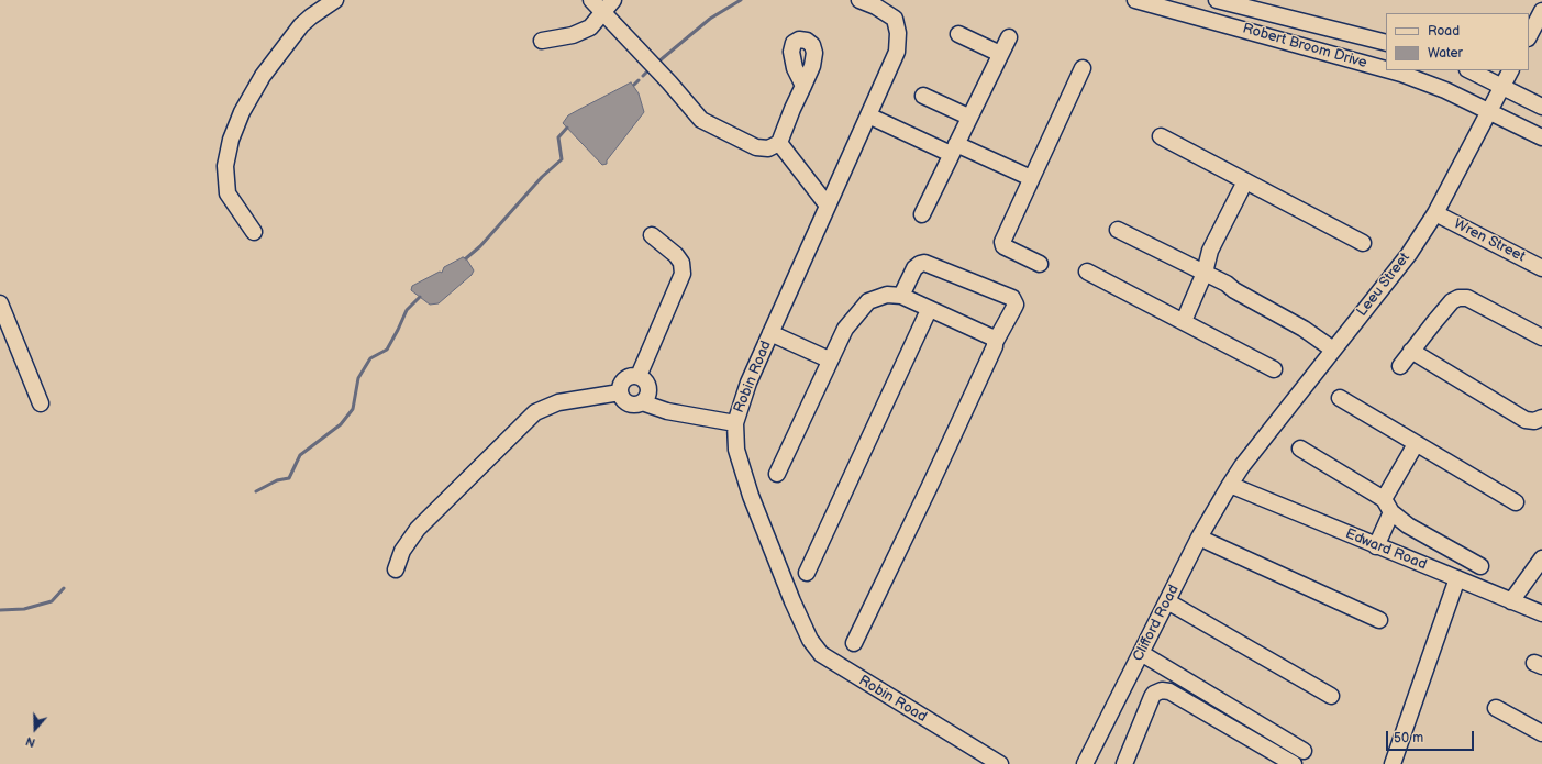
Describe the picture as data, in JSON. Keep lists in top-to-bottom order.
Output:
{
  "streets": {
    "street": [
      "Robert Broom Drive",
      "Wren Street",
      "Leeu Street",
      "Robin Road",
      "Edward Road",
      "Clifford Road"
    ]
  },
  "crossings": [
    ["Robert Broom Drive", "Leeu Street"],
    ["Wren Street", "Leeu Street"],
    ["Leeu Street", "Edward Road"],
    ["Leeu Street", "Clifford Road"],
    ["Edward Road", "Clifford Road"]
  ],
  "legend": ["Road", "Water"],
  "scale_bar": "50 m",
  "north": "bottom"
}
